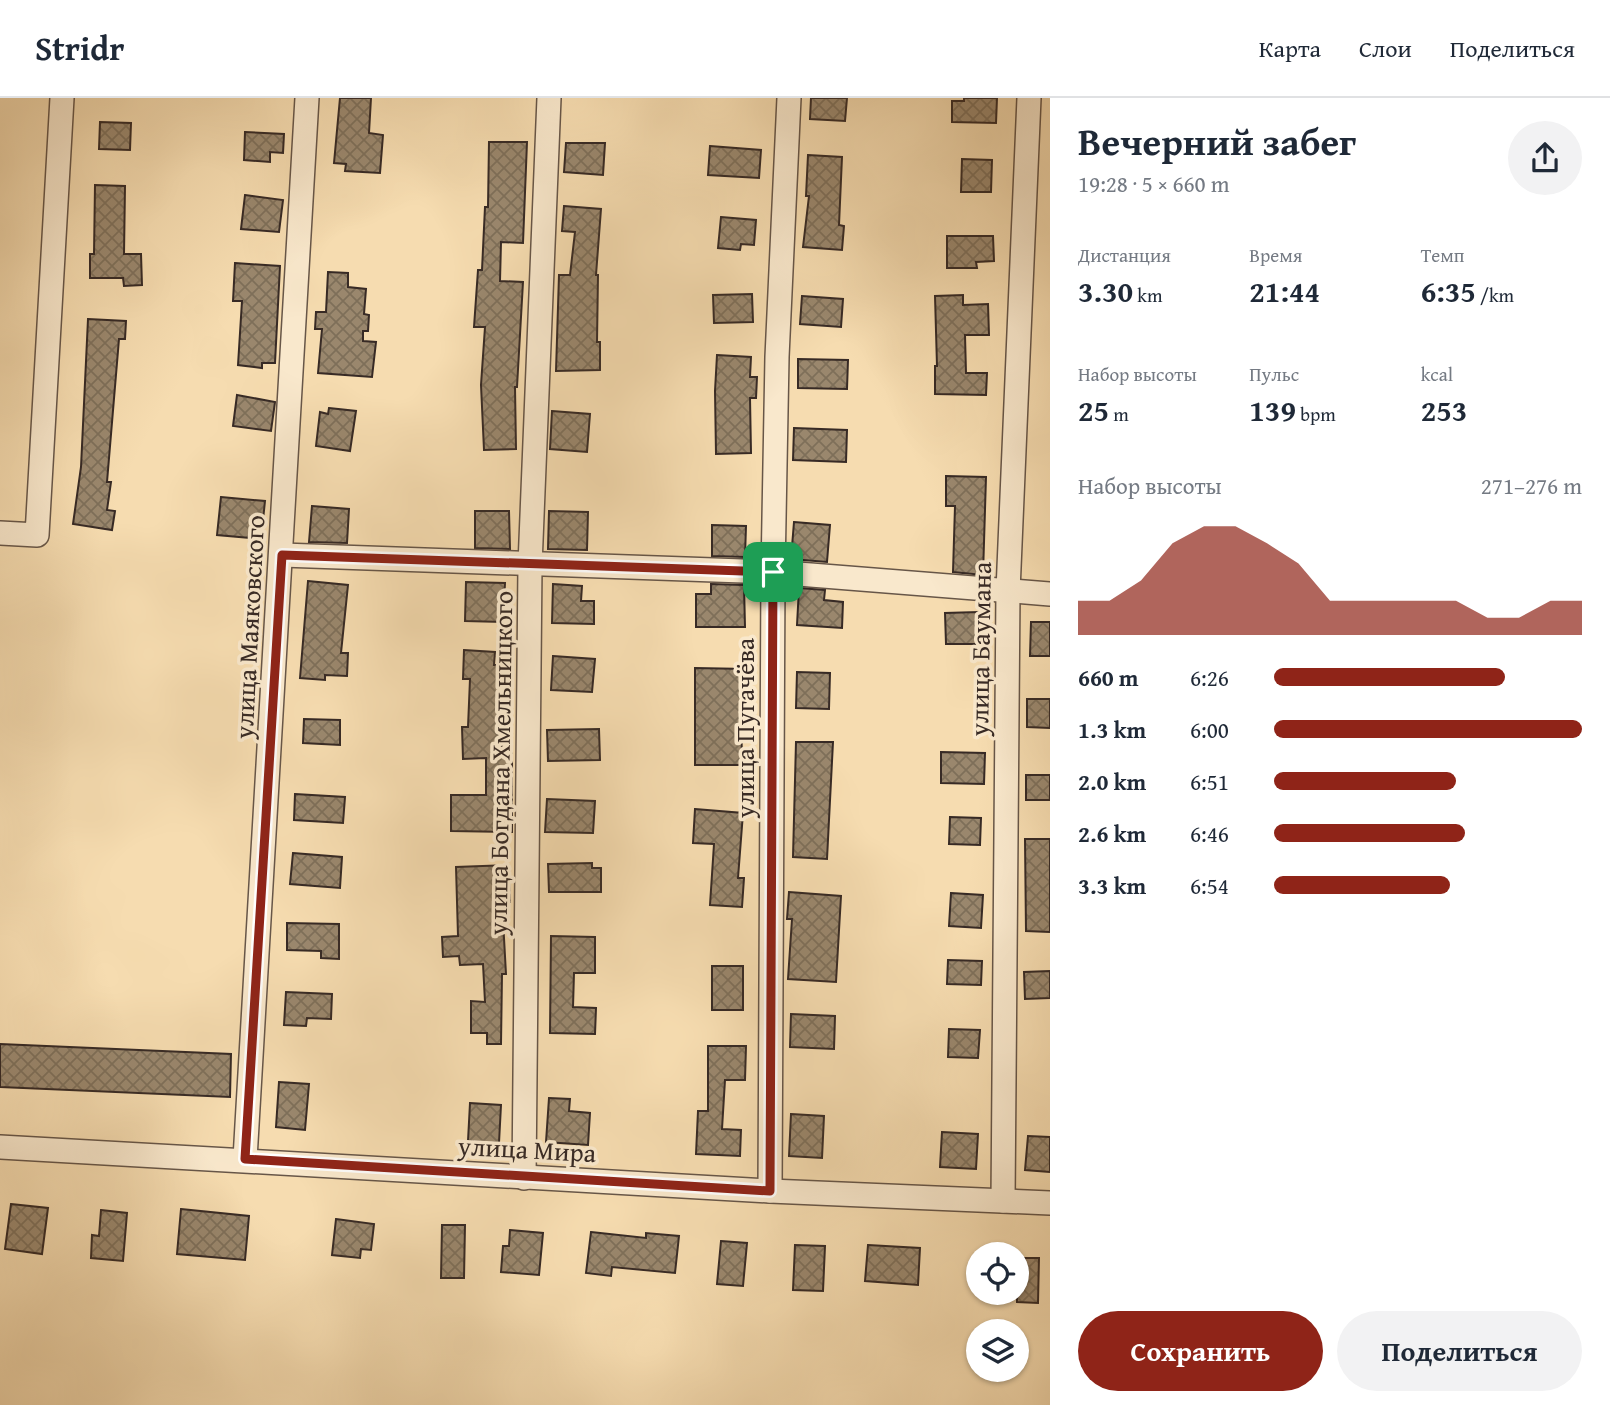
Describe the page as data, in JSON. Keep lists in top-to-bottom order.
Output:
{
  "streets": {
    "street": [
      "улица Маяковского",
      "улица Баумана",
      "улица Пугачёва",
      "улица Богдана Хмельницкого",
      "улица Мира"
    ]
  },
  "crossings": [
    ["улица Маяковского", "улица Мира"],
    ["улица Баумана", "улица Мира"],
    ["улица Пугачёва", "улица Мира"],
    ["улица Богдана Хмельницкого", "улица Мира"]
  ],
  "page": {
    "header": "Stridr",
    "nav": ["Карта", "Слои", "Поделиться"],
    "heading": ["Вечерний забег", "19:28 · 5 × 660 m"],
    "stats": [
      ["Дистанция", "3.30 km"],
      ["Время", "21:44"],
      ["Темп", "6:35 /km"],
      ["Набор высоты", "25 m"],
      ["Пульс", "139 bpm"],
      ["kcal", "253"]
    ],
    "chart": ["Набор высоты", "271–276 m"],
    "list": [
      {
        "name": "660 m",
        "note": "6:26"
      },
      {
        "name": "1.3 km",
        "note": "6:00"
      },
      {
        "name": "2.0 km",
        "note": "6:51"
      },
      {
        "name": "2.6 km",
        "note": "6:46"
      },
      {
        "name": "3.3 km",
        "note": "6:54"
      }
    ],
    "buttons": ["Сохранить", "Поделиться"]
  }
}
